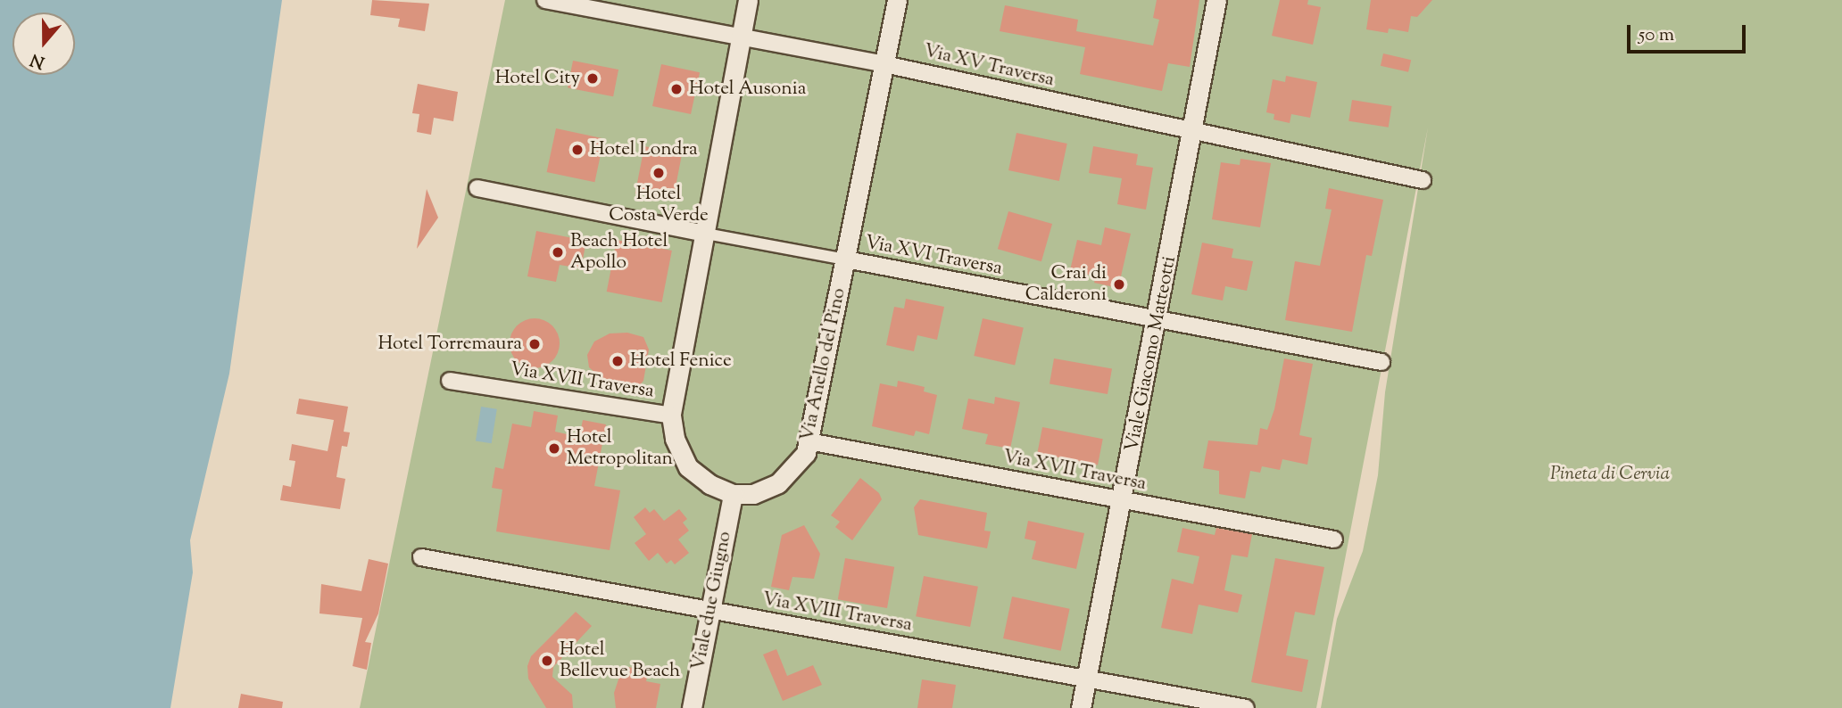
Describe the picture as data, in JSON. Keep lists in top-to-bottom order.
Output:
{
  "streets": {
    "street": [
      "Via XV Traversa",
      "Via XVI Traversa",
      "Viale Giacomo Matteotti",
      "Via Anello del Pino",
      "Via XVII Traversa",
      "Viale due Giugno",
      "Via XVIII Traversa"
    ]
  },
  "crossings": [
    ["Via XV Traversa", "Viale Giacomo Matteotti"],
    ["Via XV Traversa", "Via Anello del Pino"],
    ["Via XVI Traversa", "Viale Giacomo Matteotti"],
    ["Via XVI Traversa", "Via Anello del Pino"],
    ["Viale Giacomo Matteotti", "Via XVII Traversa"],
    ["Viale Giacomo Matteotti", "Via XVIII Traversa"],
    ["Via Anello del Pino", "Via XVII Traversa"],
    ["Via Anello del Pino", "Viale due Giugno"],
    ["Viale due Giugno", "Via XVIII Traversa"]
  ],
  "parks": ["Pineta di Cervia"],
  "places": [
    "Hotel City",
    "Hotel Ausonia",
    "Hotel Londra",
    "Hotel Costa Verde",
    "Beach Hotel Apollo",
    "Crai di Calderoni",
    "Hotel Torremaura",
    "Hotel Fenice",
    "Hotel Metropolitan",
    "Hotel Bellevue Beach"
  ],
  "scale_bar": "50 m",
  "north": "bottom"
}
